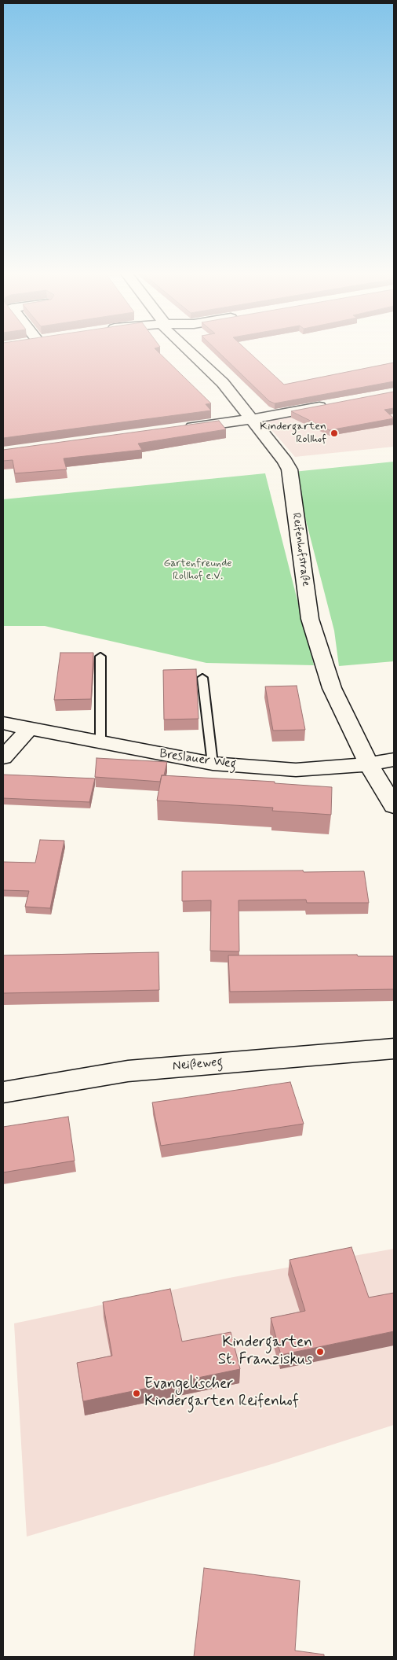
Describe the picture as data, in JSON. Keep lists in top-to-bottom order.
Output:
{
  "streets": {
    "street": ["Reifenhofstraße", "Breslauer Weg", "Neißeweg"]
  },
  "crossings": [
    ["Reifenhofstraße", "Breslauer Weg"]
  ],
  "parks": ["Gartenfreunde Rollhof e.V."],
  "places": ["Kindergarten Rollhof", "Kindergarten St. Franziskus", "Evangelischer Kindergarten Reifenhof"]
}
